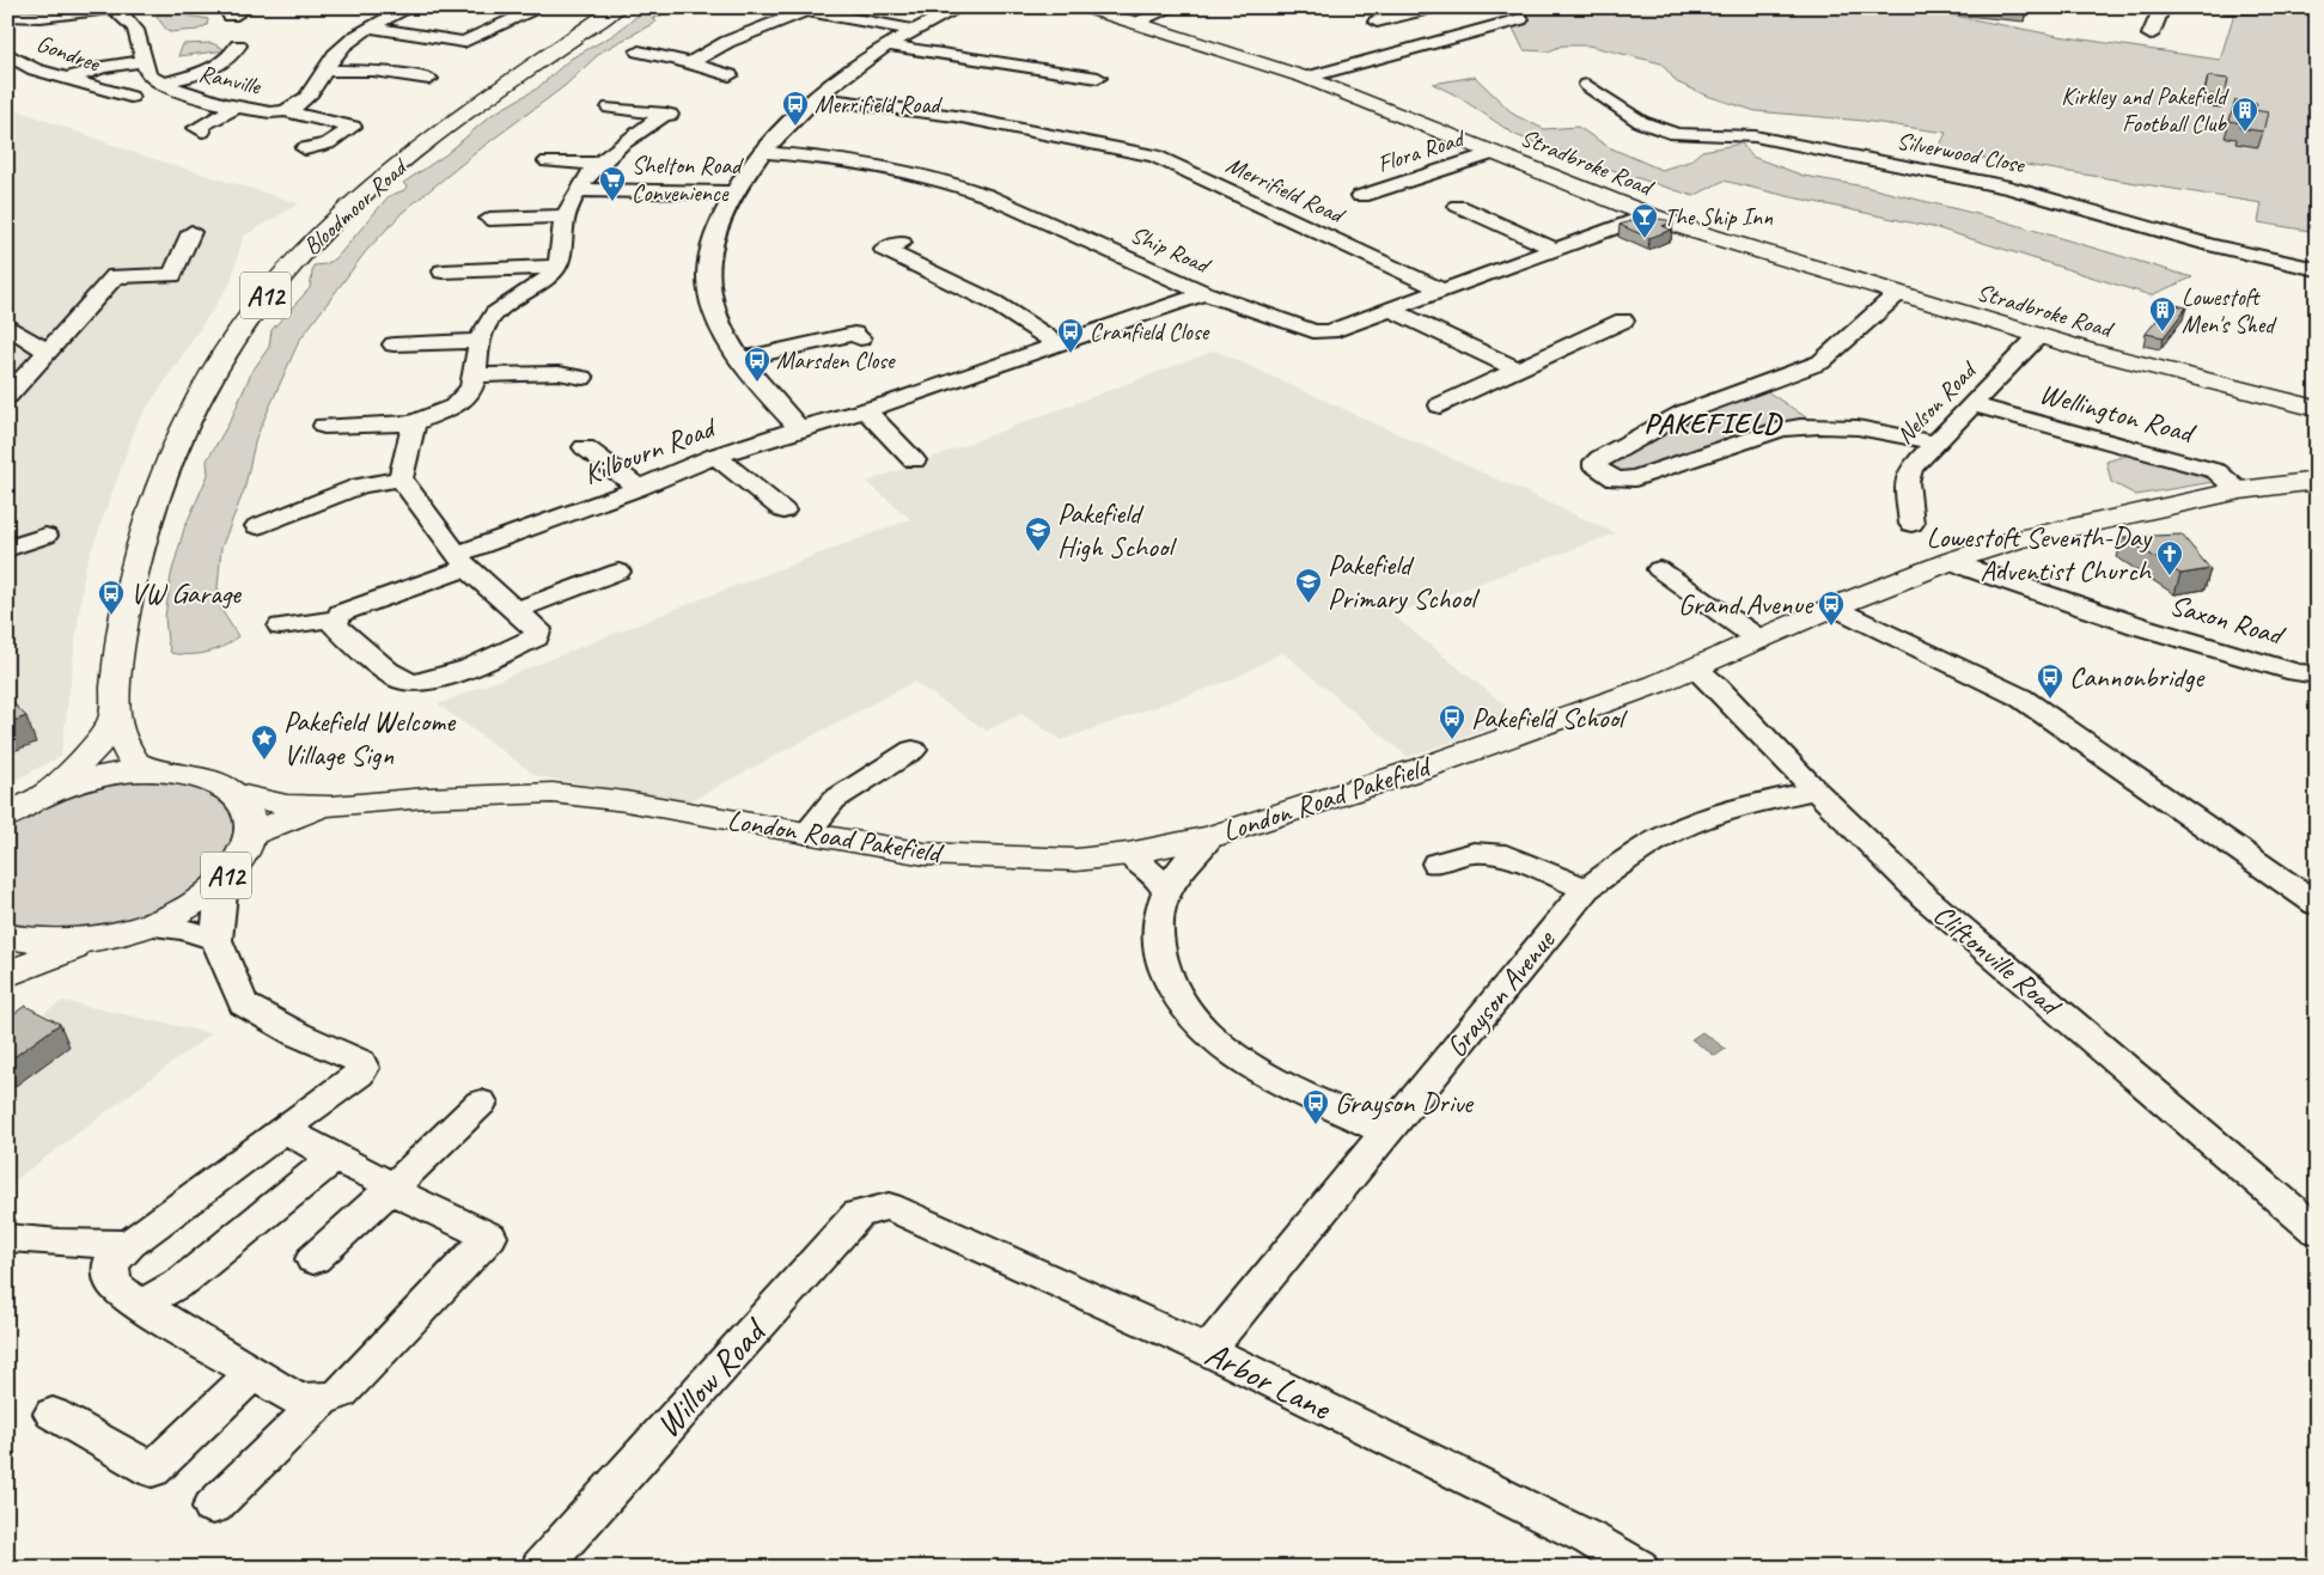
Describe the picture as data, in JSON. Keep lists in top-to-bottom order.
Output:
{
  "streets": {
    "main road": [
      "Stradbroke Road",
      "Bloodmoor Road",
      "A12",
      "London Road Pakefield"
    ],
    "street": [
      "Gondree",
      "Ranville",
      "Flora Road",
      "Silverwood Close",
      "Merrifield Road",
      "Ship Road",
      "Nelson Road",
      "Wellington Road",
      "Kilbourn Road",
      "Saxon Road",
      "Cliftonville Road",
      "Grayson Avenue",
      "Willow Road",
      "Arbor Lane"
    ]
  },
  "crossings": [
    ["Flora Road", "Stradbroke Road"],
    ["Stradbroke Road", "Ship Road"],
    ["Stradbroke Road", "Nelson Road"],
    ["Merrifield Road", "Ship Road"],
    ["Bloodmoor Road", "A12"],
    ["Ship Road", "Kilbourn Road"],
    ["Nelson Road", "Wellington Road"],
    ["Wellington Road", "London Road Pakefield"],
    ["Saxon Road", "London Road Pakefield"],
    ["London Road Pakefield", "Cliftonville Road"],
    ["Cliftonville Road", "Grayson Avenue"],
    ["Grayson Avenue", "Arbor Lane"],
    ["Willow Road", "Arbor Lane"]
  ],
  "districts": ["PAKEFIELD"],
  "places": {
    "bus stop": [
      "Merrifield Road",
      "Cranfield Close",
      "Marsden Close",
      "VW Garage",
      "Grand Avenue",
      "Cannonbridge",
      "Pakefield School",
      "Grayson Drive"
    ],
    "building": ["Kirkley and Pakefield Football Club", "Lowestoft Men's Shed"],
    "supermarket": ["Shelton Road Convenience"],
    "bar": ["The Ship Inn"],
    "school or university": ["Pakefield High School", "Pakefield Primary School"],
    "church": ["Lowestoft Seventh-Day Adventist Church"],
    "place": ["Pakefield Welcome Village Sign"]
  }
}
